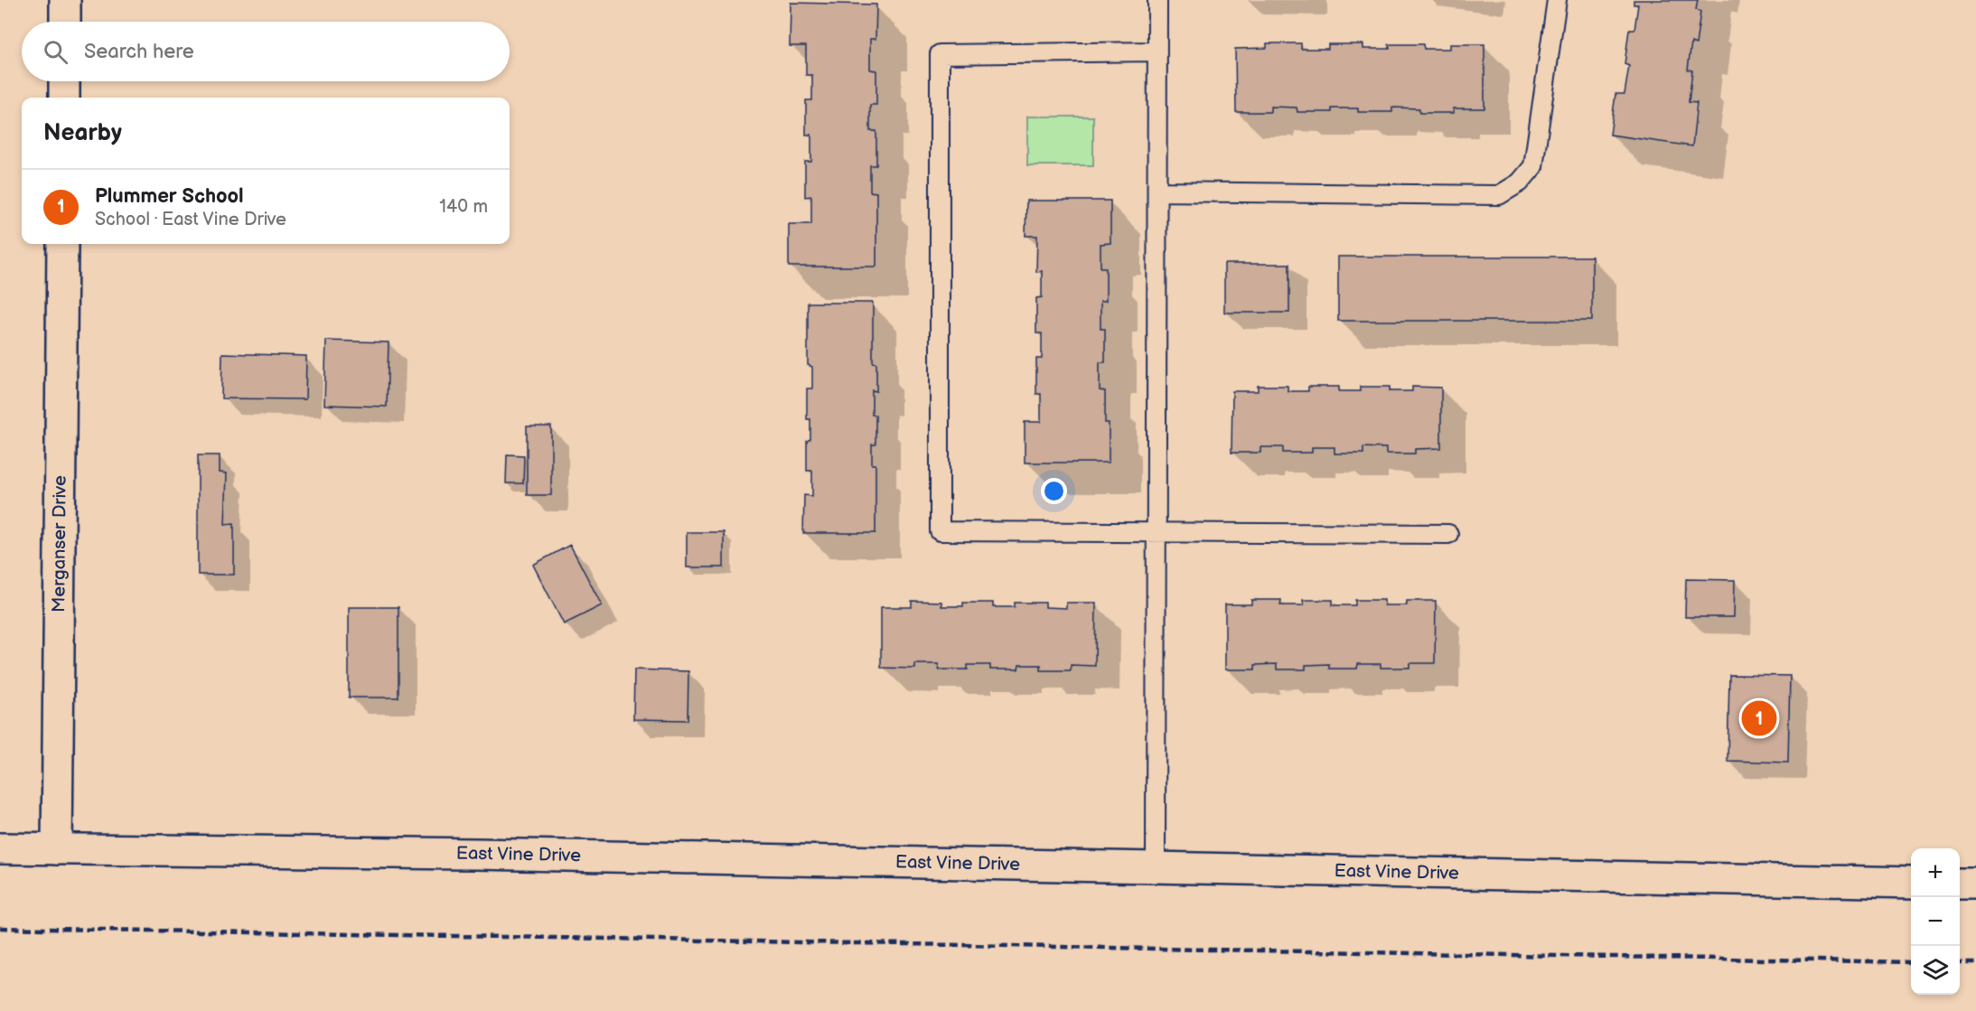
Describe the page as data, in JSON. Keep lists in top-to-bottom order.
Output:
{
  "streets": {
    "main road": ["Merganser Drive", "East Vine Drive"]
  },
  "crossings": [
    ["Merganser Drive", "East Vine Drive"]
  ],
  "page": {
    "search": "Search here",
    "heading": "Nearby",
    "list": [
      {
        "mark": "1",
        "name": "Plummer School",
        "note": "School · East Vine Drive",
        "value": "140 m"
      }
    ],
    "pins": "1",
    "map_buttons": ["+", "−"]
  }
}
